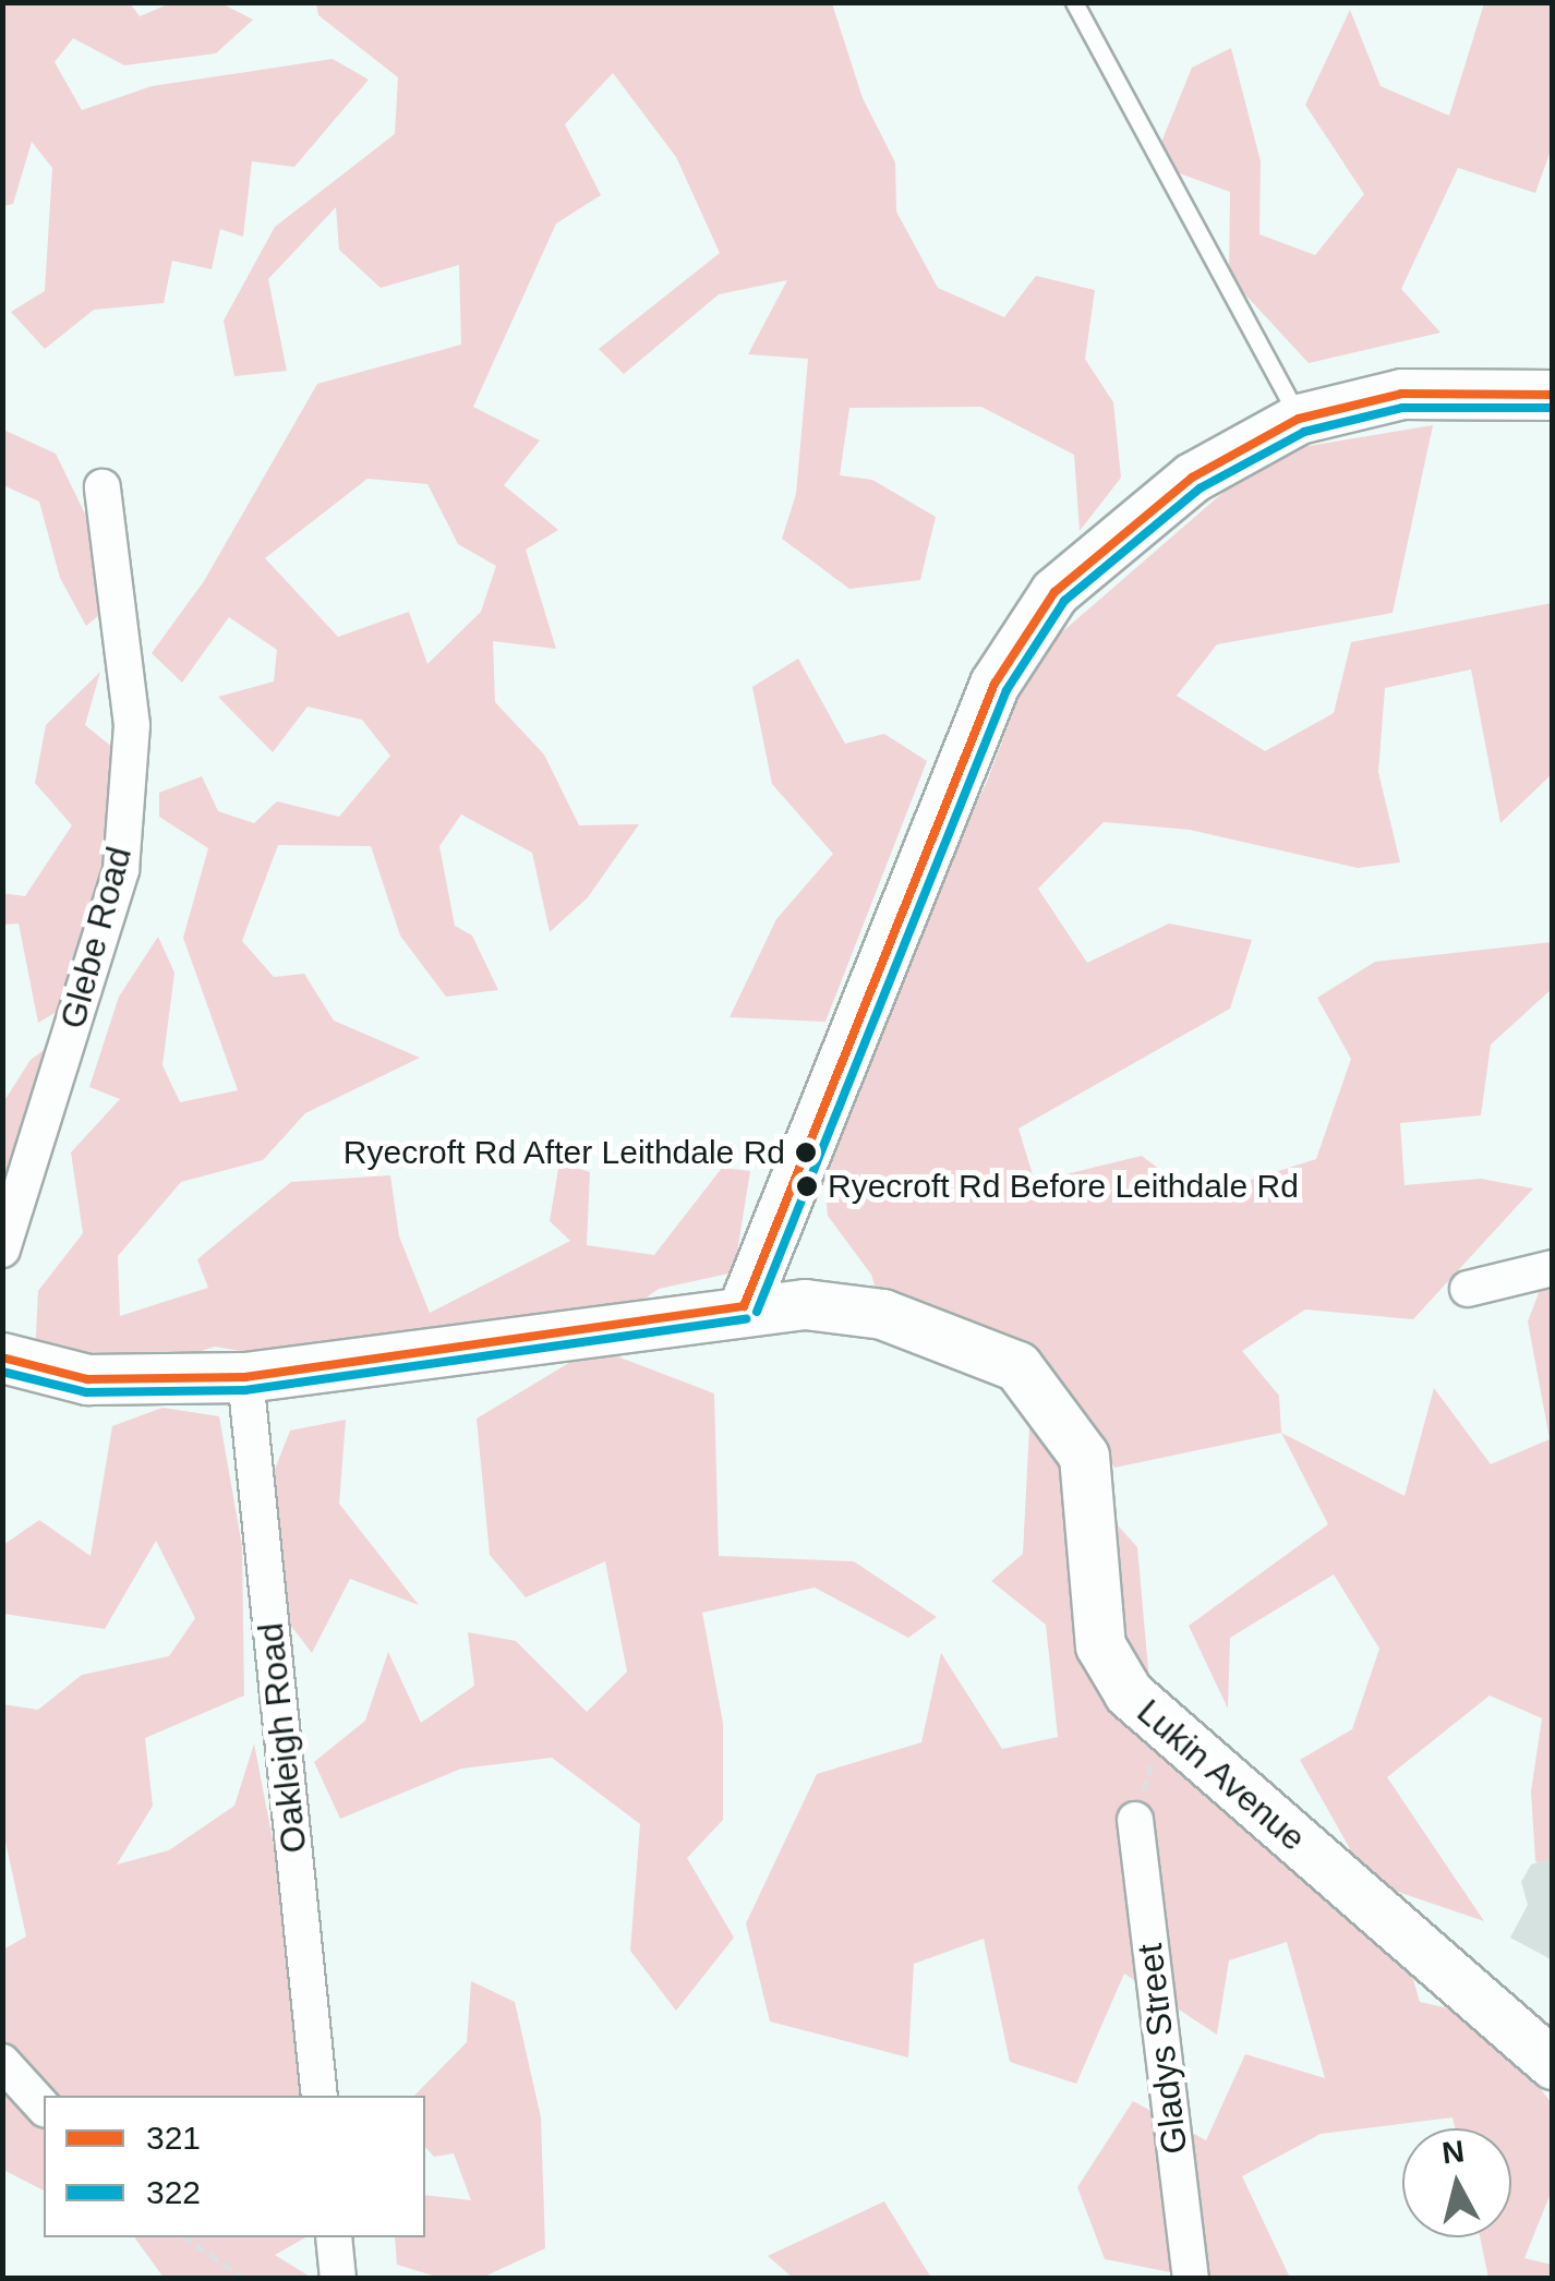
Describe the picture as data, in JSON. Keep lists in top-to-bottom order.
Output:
{
  "streets": {
    "street": [
      "Glebe Road",
      "Oakleigh Road",
      "Lukin Avenue",
      "Gladys Street"
    ]
  },
  "crossings": [
    ["Oakleigh Road", "Lukin Avenue"]
  ],
  "places": ["Ryecroft Rd After Leithdale Rd", "Ryecroft Rd Before Leithdale Rd"],
  "lines": ["transit line 321", "transit line 322"],
  "legend": ["321", "322"],
  "north": "top"
}
